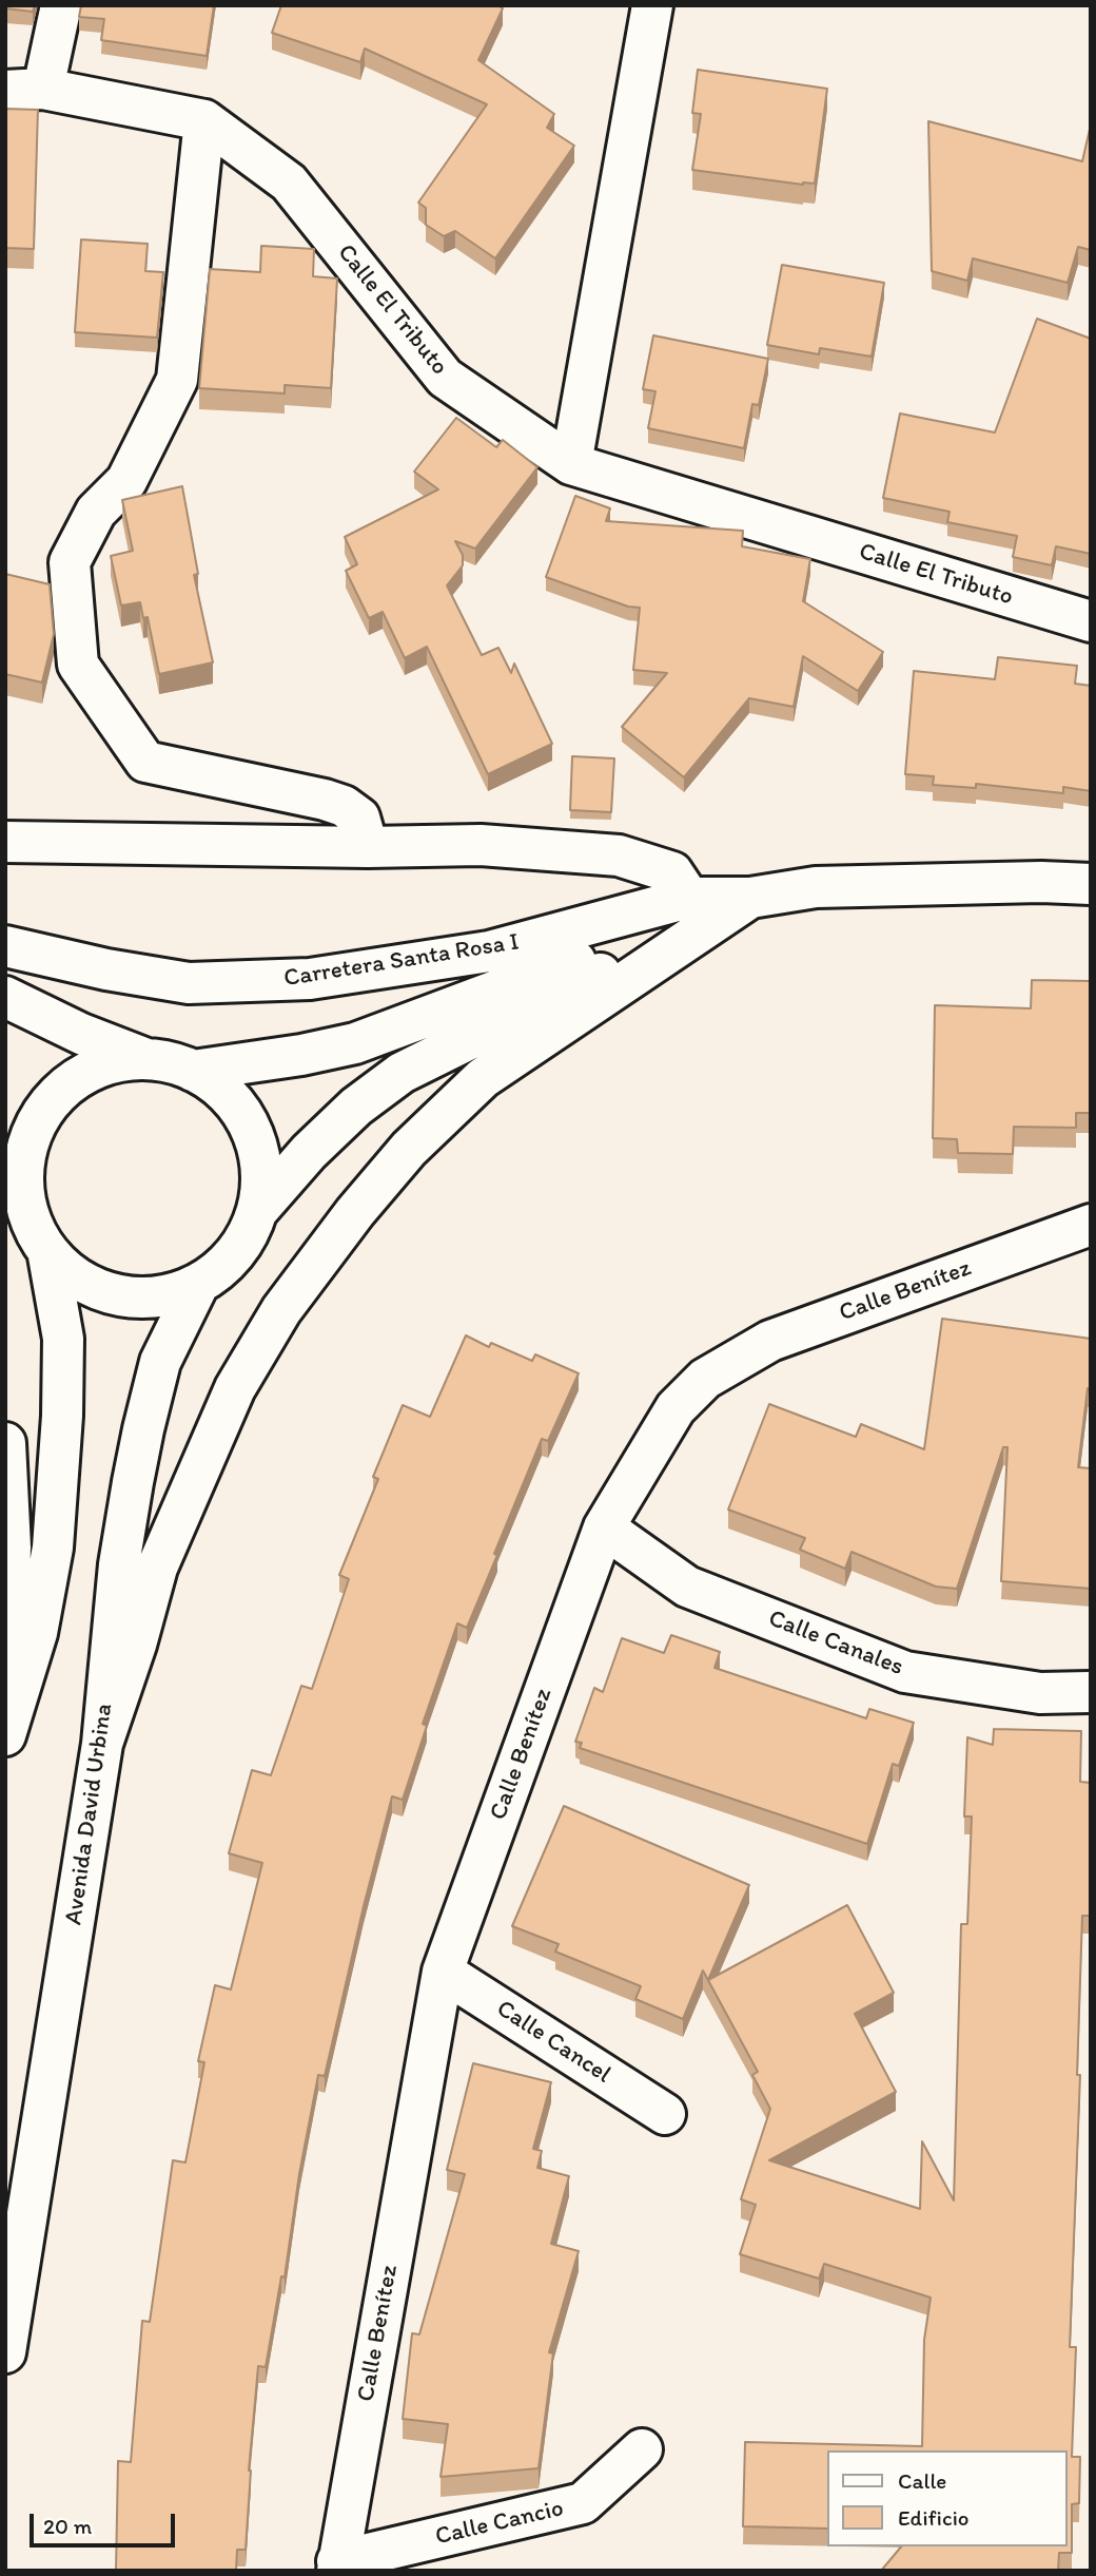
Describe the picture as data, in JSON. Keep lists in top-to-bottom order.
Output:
{
  "streets": {
    "street": [
      "Calle El Tributo",
      "Carretera Santa Rosa I",
      "Calle Benítez",
      "Calle Canales",
      "Avenida David Urbina",
      "Calle Cancel",
      "Calle Cancio"
    ]
  },
  "crossings": [
    ["Carretera Santa Rosa I", "Avenida David Urbina"],
    ["Calle Benítez", "Calle Canales"],
    ["Calle Benítez", "Calle Cancel"],
    ["Calle Benítez", "Calle Cancio"]
  ],
  "legend": ["Calle", "Edificio"],
  "scale_bar": "20 m"
}
